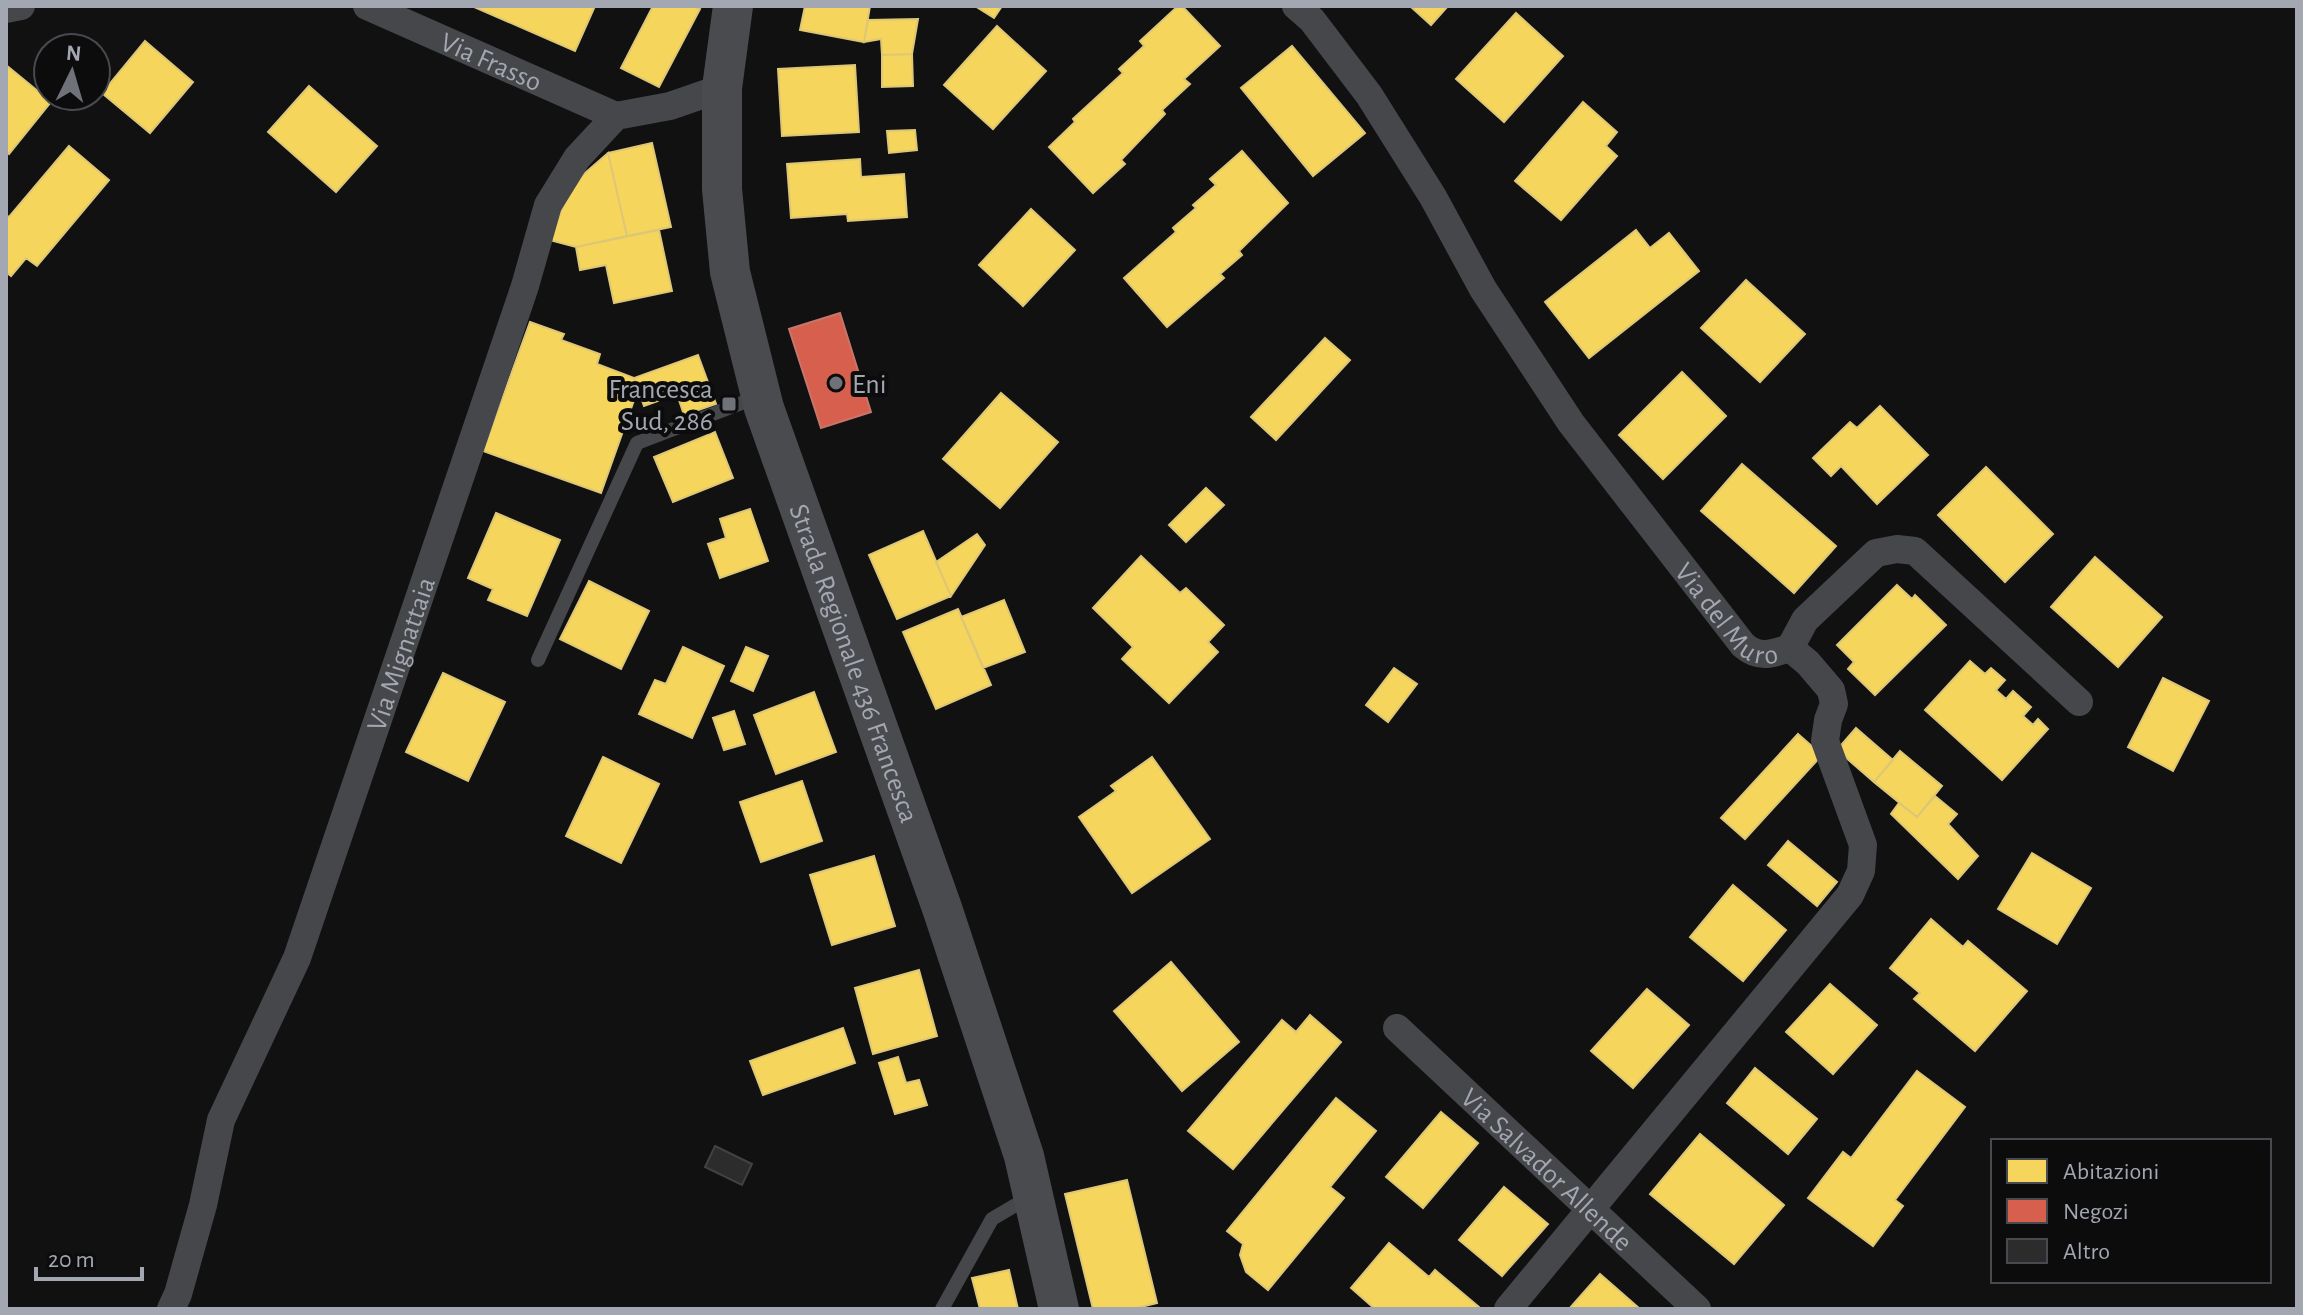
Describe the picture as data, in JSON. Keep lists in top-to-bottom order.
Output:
{
  "streets": {
    "street": [
      "Via Frasso",
      "Via del Muro",
      "Via Mignattaia",
      "Strada Regionale 436 Francesca",
      "Via Salvador Allende"
    ]
  },
  "crossings": [
    ["Via Frasso", "Via Mignattaia"],
    ["Via del Muro", "Via Salvador Allende"]
  ],
  "places": {
    "other": ["Eni"],
    "transit": ["Francesca Sud, 286"]
  },
  "legend": ["Abitazioni", "Negozi", "Altro"],
  "scale_bar": "20 m",
  "north": "top"
}
